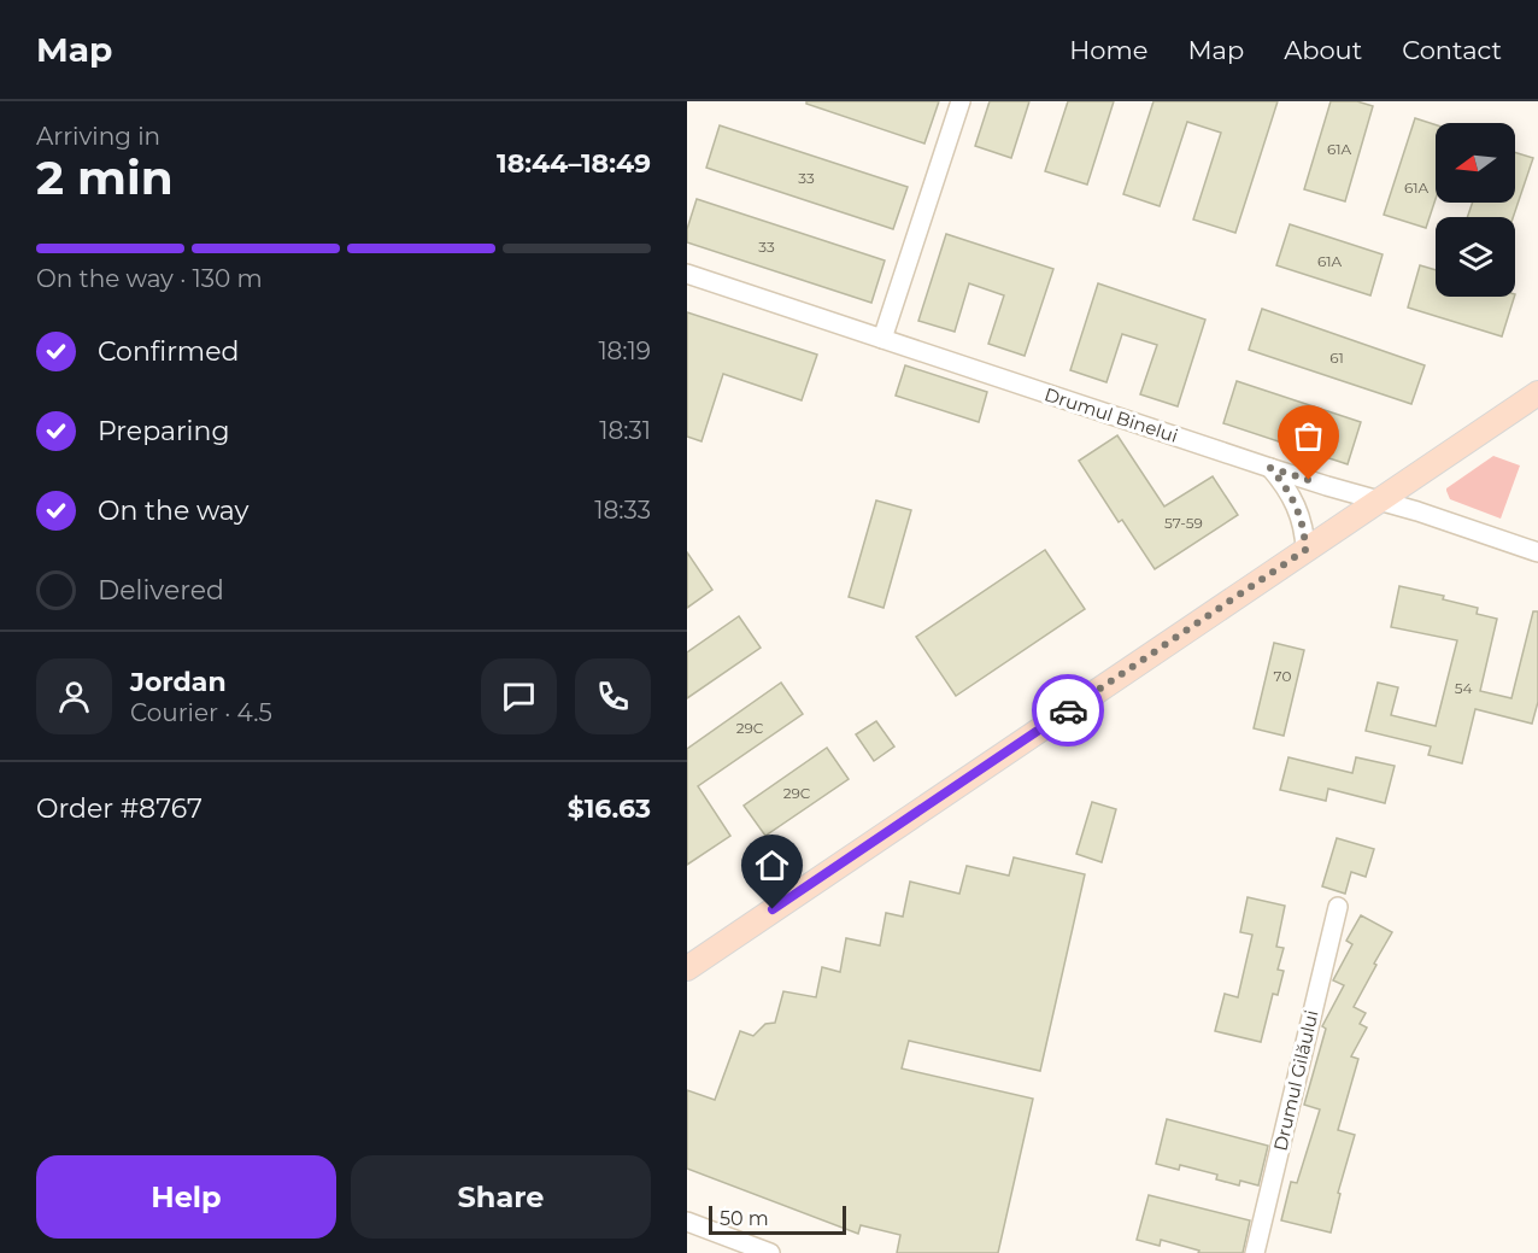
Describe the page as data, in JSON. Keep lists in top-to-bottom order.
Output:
{
  "streets": {
    "street": ["Drumul Binelui", "Drumul Gilăului"]
  },
  "house_numbers": [
    "61A",
    "33",
    "61A",
    "33",
    "61A",
    "61",
    "57-59",
    "70",
    "54",
    "29C",
    "29C"
  ],
  "scale_bar": "50 m",
  "north": "left",
  "page": {
    "header": "Map",
    "nav": [
      "Home",
      "Map",
      "About",
      "Contact"
    ],
    "heading": ["2 min", "Arriving in", "18:44–18:49"],
    "panel": [
      "Jordan",
      "Courier · 4.5",
      "Order #8767",
      "$16.63"
    ],
    "bar": "On the way · 130 m",
    "list": [
      ["Confirmed", "18:19"],
      ["Preparing", "18:31"],
      ["On the way", "18:33"],
      "Delivered"
    ],
    "buttons": ["Help", "Share"],
    "scale": "50 m"
  }
}
